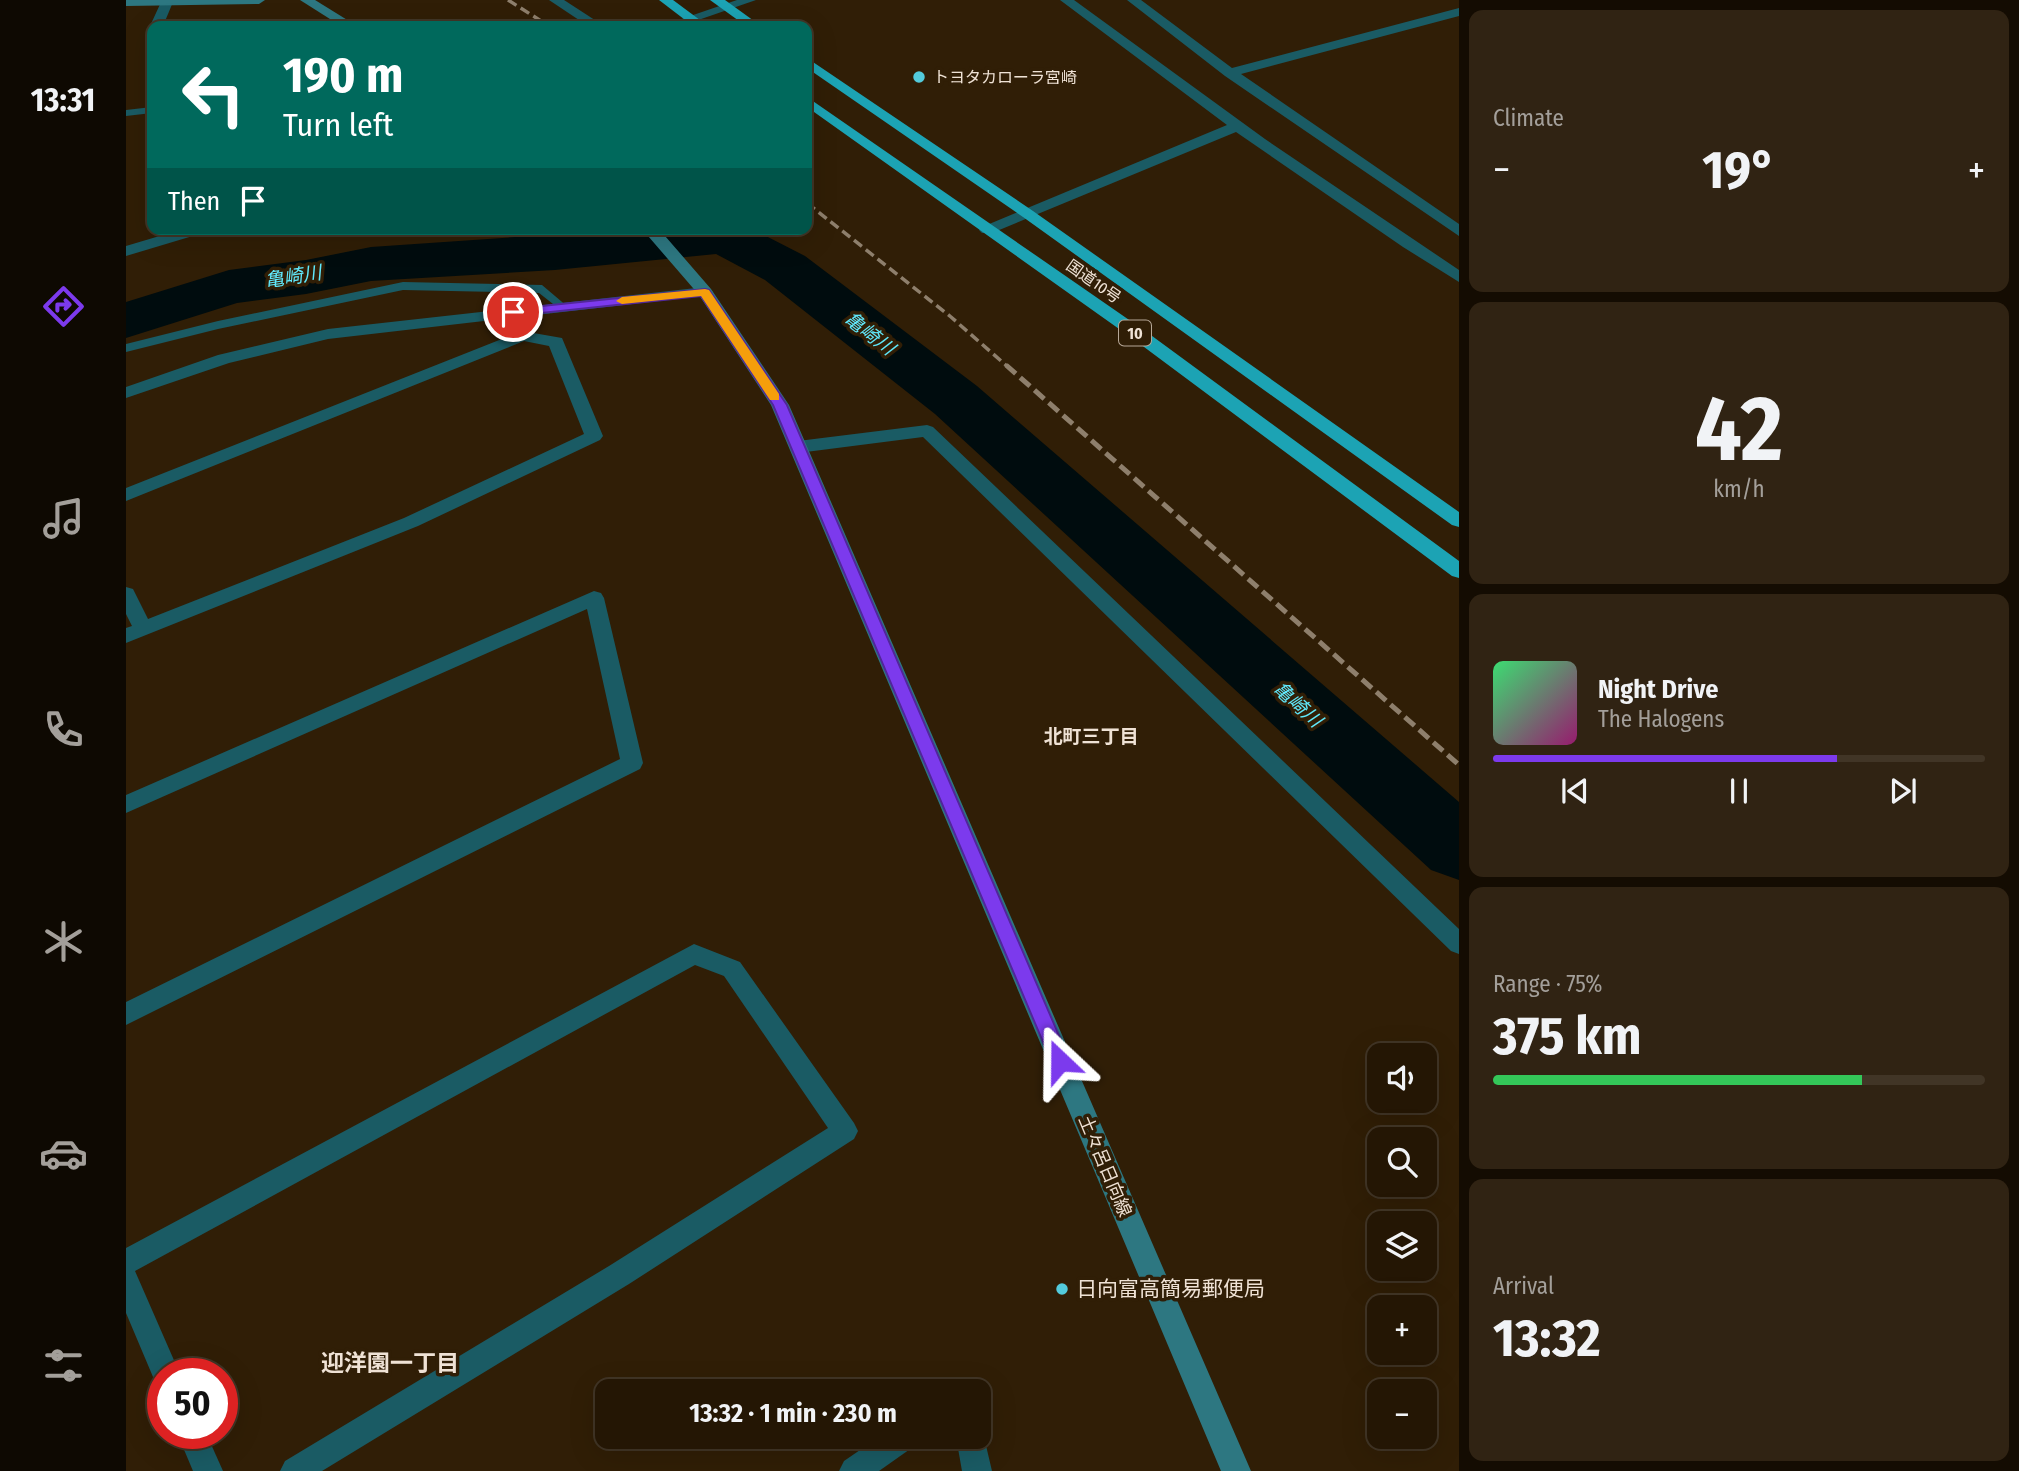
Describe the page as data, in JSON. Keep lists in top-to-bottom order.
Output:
{
  "streets": {
    "highway": ["国道10号", "10"],
    "main road": ["土々呂日向線"]
  },
  "districts": ["北町三丁目", "迎洋園一丁目"],
  "water": ["亀崎川"],
  "places": ["トヨタカローラ宮崎", "日向富高簡易郵便局"],
  "page": {
    "tabs": "13:31",
    "tile": [
      "Climate",
      ["42", "km/h"],
      ["Range · 75%", "375 km"],
      ["Arrival", "13:32"]
    ],
    "turn": ["190 m", "Turn left"],
    "heat": ["−", "19°", "+"],
    "then": "Then",
    "song": ["Night Drive", "The Halogens"],
    "map_buttons": ["+", "−"],
    "limit": "50",
    "trip": "13:32 · 1 min · 230 m"
  }
}
